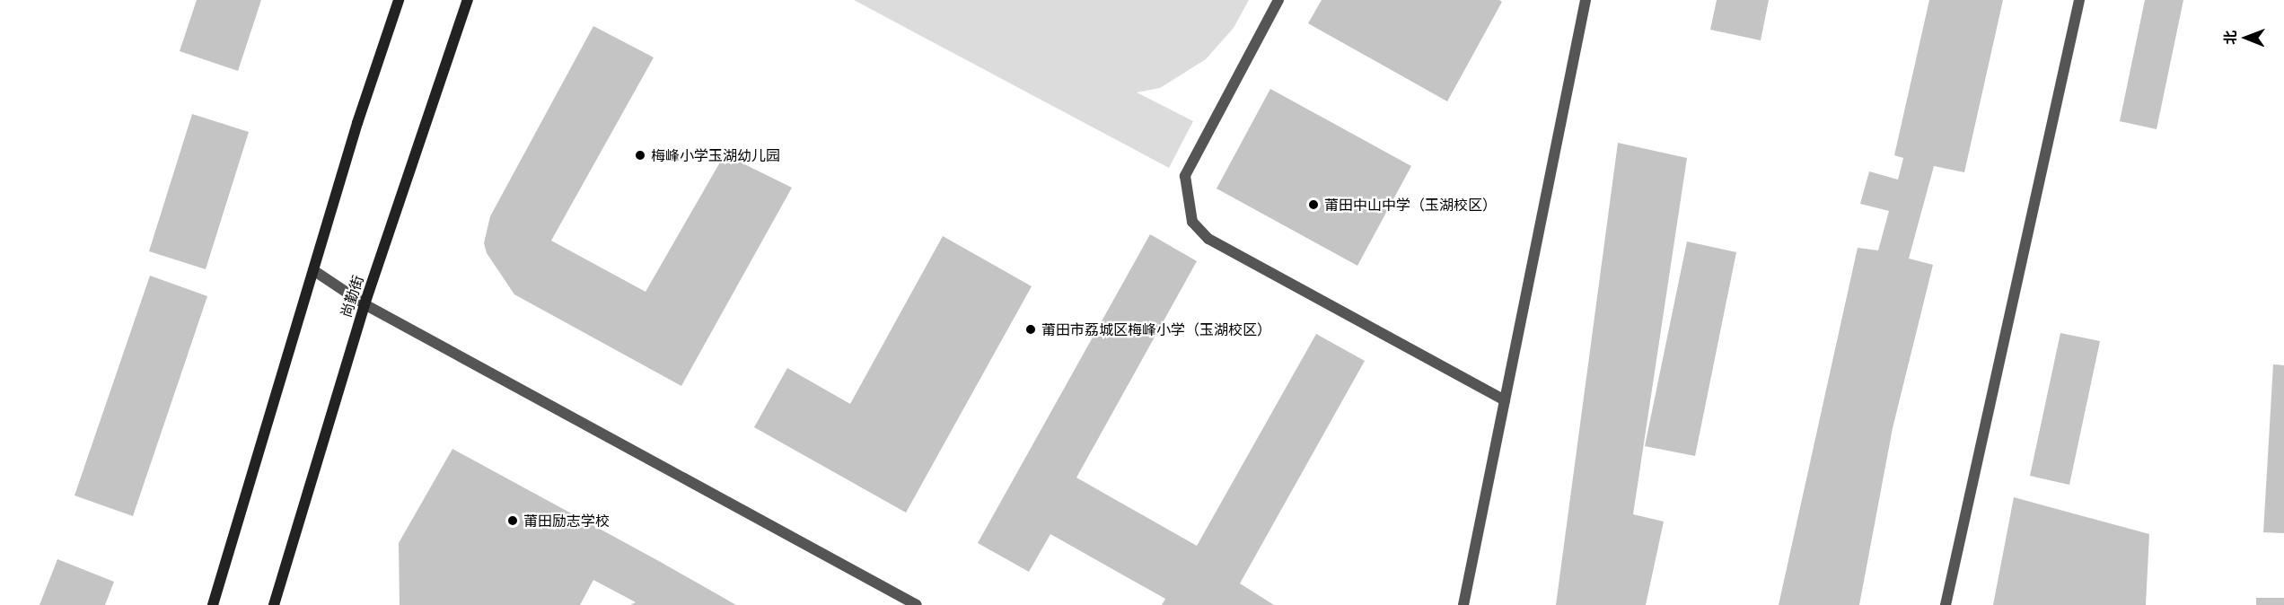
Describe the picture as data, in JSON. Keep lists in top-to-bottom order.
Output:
{
  "streets": {
    "street": ["尚勤街"]
  },
  "places": [
    "梅峰小学玉湖幼儿园",
    "莆田中山中学（玉湖校区）",
    "莆田市荔城区梅峰小学（玉湖校区）",
    "莆田励志学校"
  ],
  "north": "left"
}
